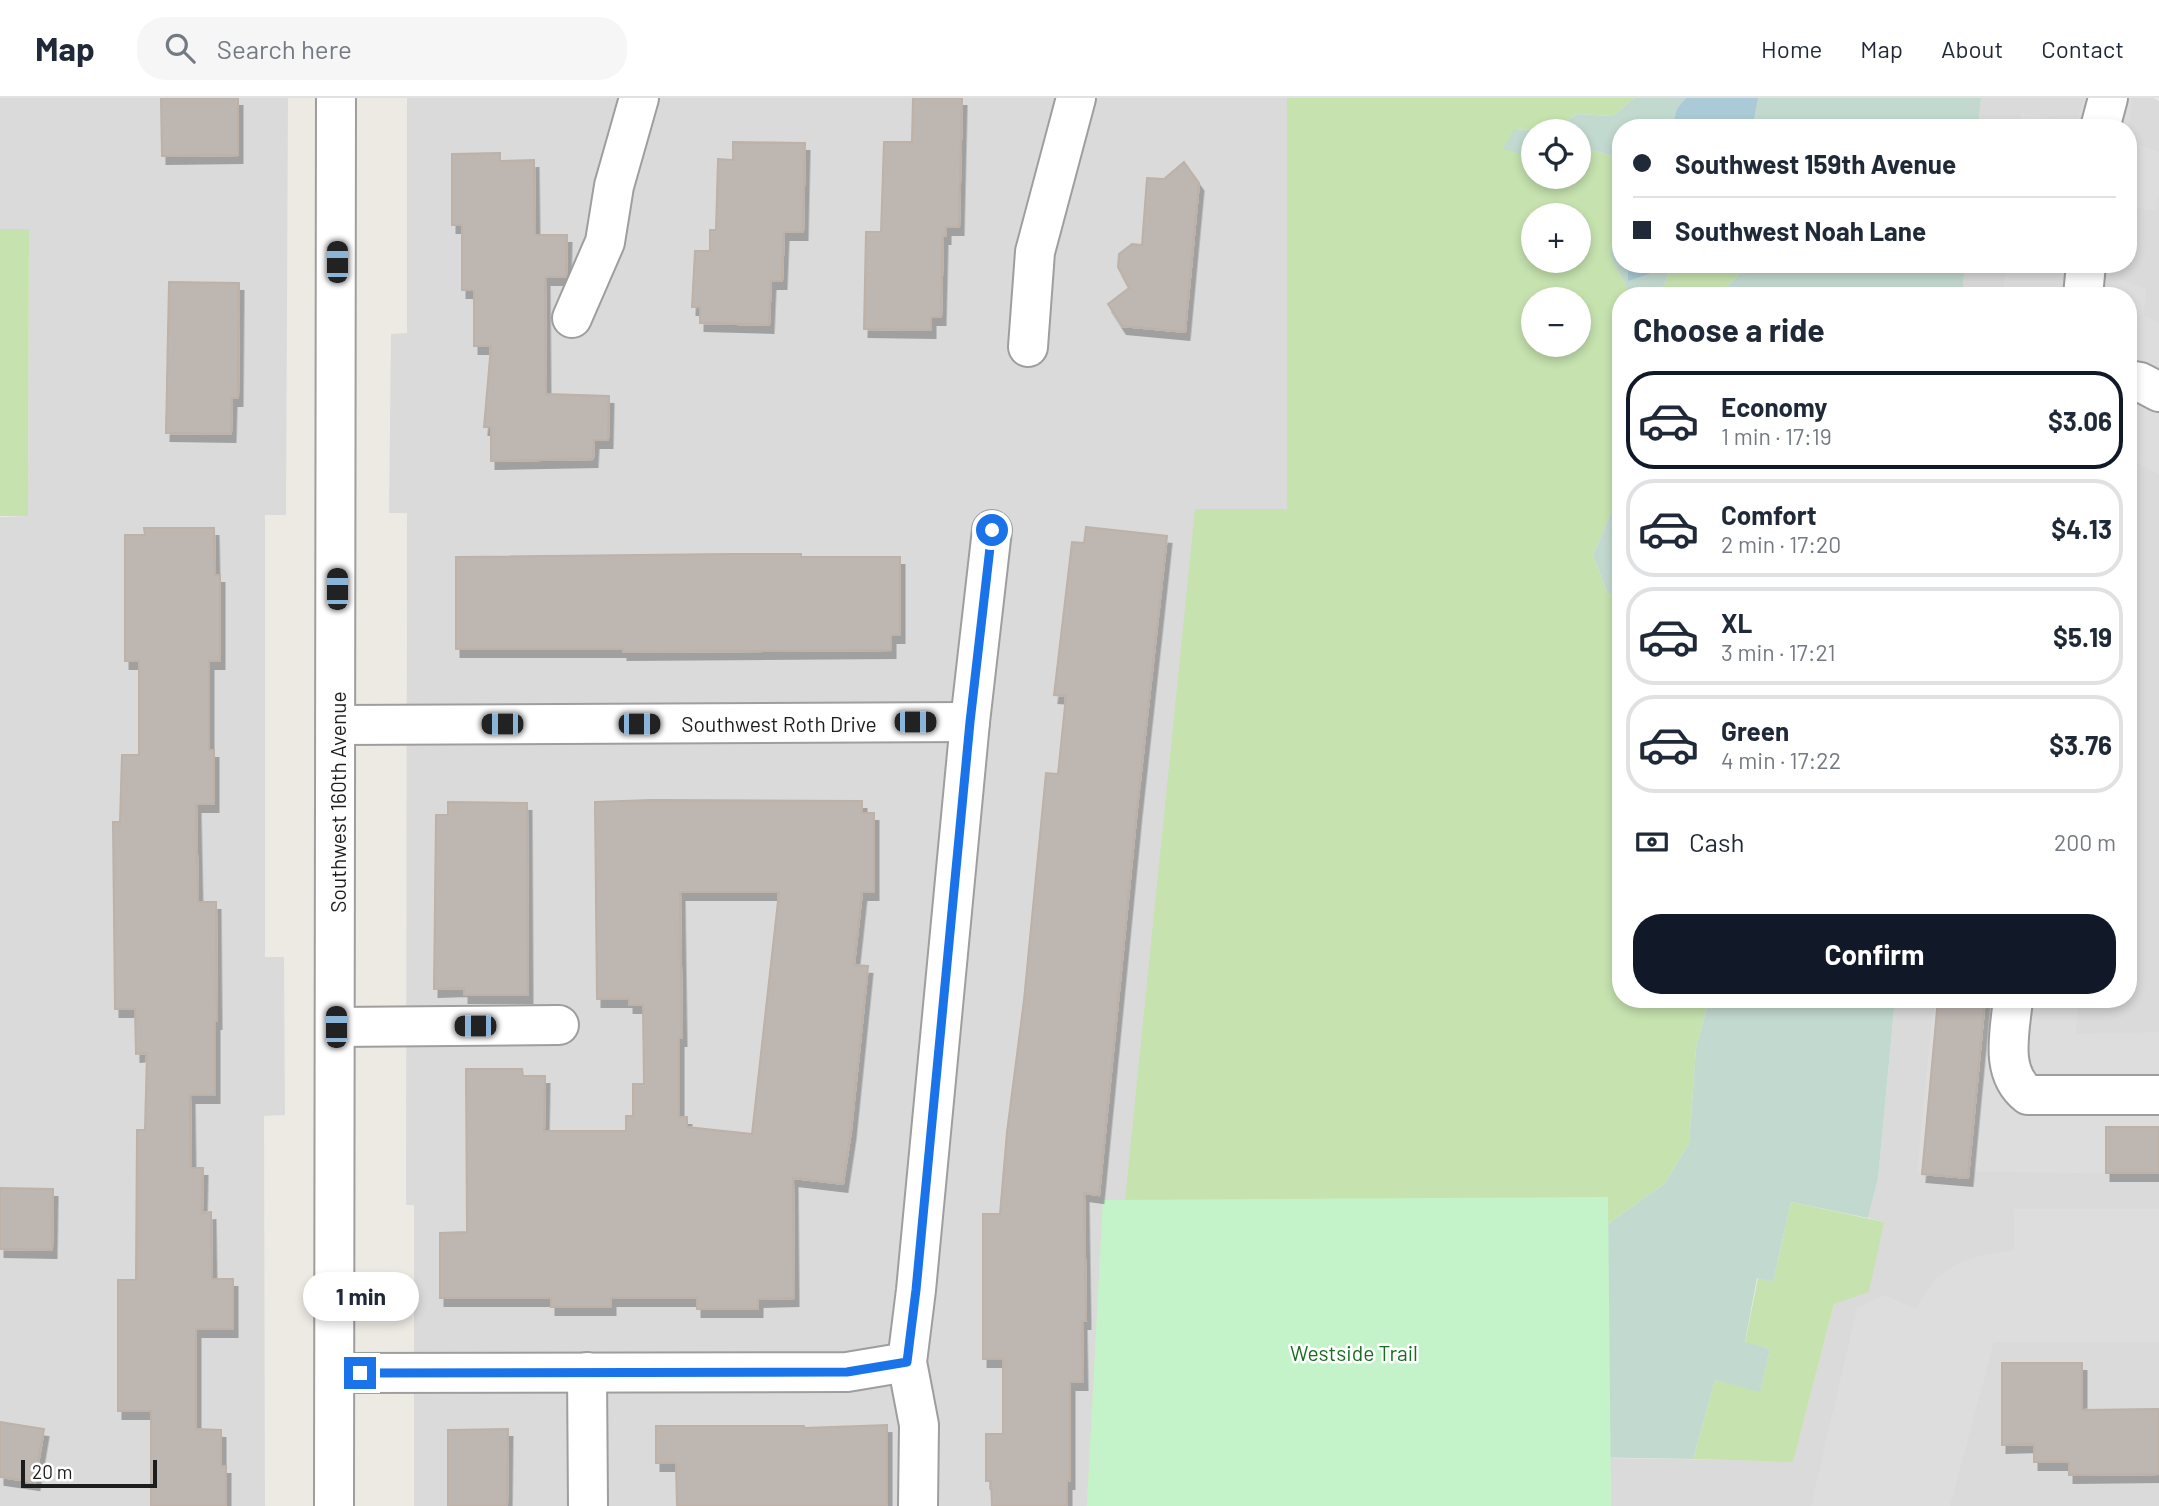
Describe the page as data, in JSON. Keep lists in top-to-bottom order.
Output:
{
  "streets": {
    "street": ["Southwest Roth Drive", "Southwest 160th Avenue"]
  },
  "crossings": [
    ["Southwest Roth Drive", "Southwest 160th Avenue"]
  ],
  "parks": ["Westside Trail"],
  "scale_bar": "20 m",
  "page": {
    "header": "Map",
    "search": "Search here",
    "nav": [
      "Home",
      "Map",
      "About",
      "Contact"
    ],
    "map_buttons": ["+", "−"],
    "banner": ["Southwest 159th Avenue", "Southwest Noah Lane"],
    "heading": "Choose a ride",
    "list": [
      {
        "name": "Economy",
        "note": "1 min · 17:19",
        "value": "$3.06"
      },
      {
        "name": "Comfort",
        "note": "2 min · 17:20",
        "value": "$4.13"
      },
      {
        "name": "XL",
        "note": "3 min · 17:21",
        "value": "$5.19"
      },
      {
        "name": "Green",
        "note": "4 min · 17:22",
        "value": "$3.76"
      }
    ],
    "pay": ["Cash", "200 m"],
    "buttons": "Confirm",
    "bubble": "1 min",
    "scale": "20 m"
  }
}
